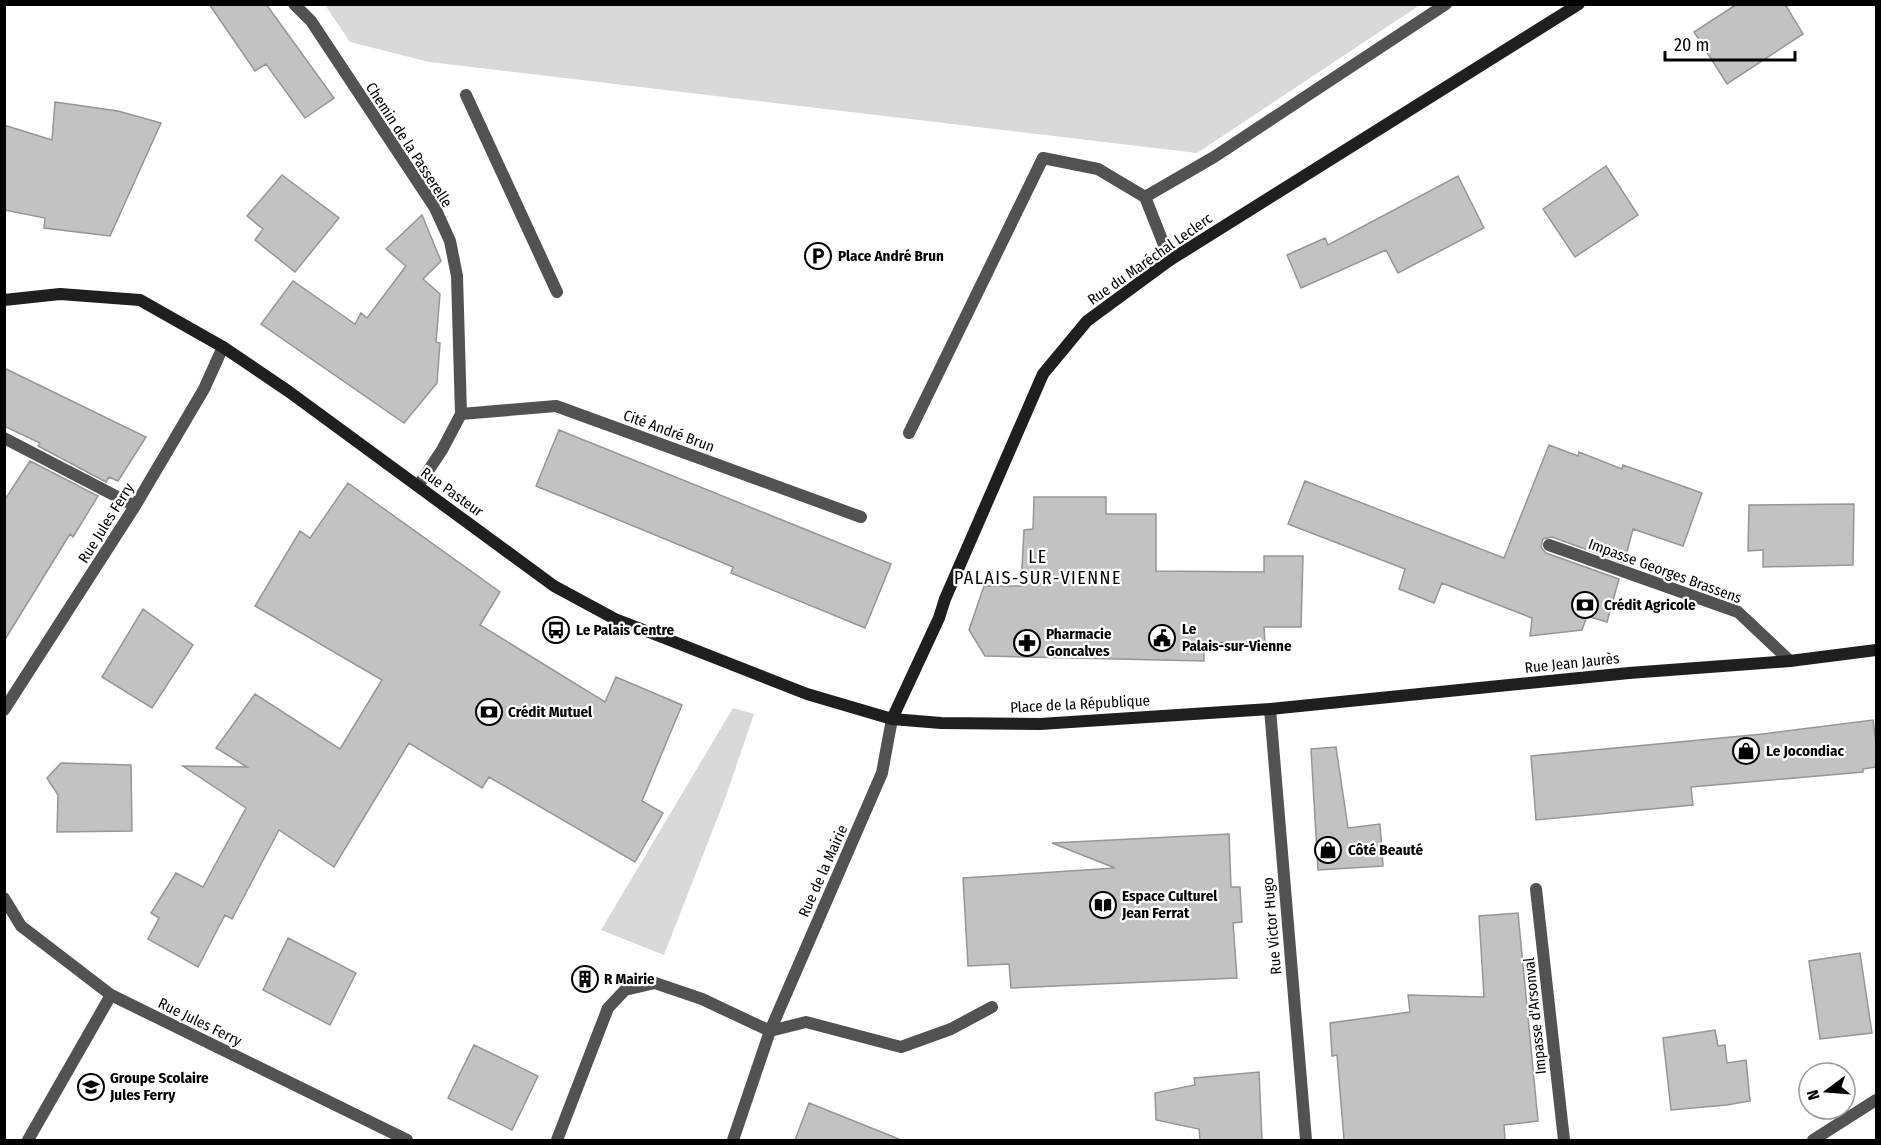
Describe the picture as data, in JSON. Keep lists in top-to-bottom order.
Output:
{
  "streets": {
    "main road": [
      "Rue du Maréchal Leclerc",
      "Rue Pasteur",
      "Rue Jean Jaurès",
      "Place de la République"
    ],
    "street": [
      "Chemin de la Passerelle",
      "Cité André Brun",
      "Rue Jules Ferry",
      "Impasse Georges Brassens",
      "Rue de la Mairie",
      "Rue Victor Hugo",
      "Impasse d'Arsonval"
    ]
  },
  "crossings": [
    ["Chemin de la Passerelle", "Cité André Brun"],
    ["Chemin de la Passerelle", "Rue Pasteur"],
    ["Rue du Maréchal Leclerc", "Rue Pasteur"],
    ["Rue du Maréchal Leclerc", "Place de la République"],
    ["Rue du Maréchal Leclerc", "Rue de la Mairie"],
    ["Rue Pasteur", "Rue Jules Ferry"],
    ["Rue Pasteur", "Place de la République"],
    ["Rue Pasteur", "Rue de la Mairie"],
    ["Impasse Georges Brassens", "Rue Jean Jaurès"],
    ["Rue Jean Jaurès", "Place de la République"],
    ["Rue Jean Jaurès", "Rue Victor Hugo"],
    ["Place de la République", "Rue de la Mairie"],
    ["Place de la République", "Rue Victor Hugo"]
  ],
  "districts": ["LE PALAIS-SUR-VIENNE"],
  "places": {
    "parking": ["Place André Brun"],
    "bank": ["Crédit Agricole", "Crédit Mutuel"],
    "bus stop": ["Le Palais Centre"],
    "public building": ["Le Palais-sur-Vienne"],
    "pharmacy": ["Pharmacie Goncalves"],
    "shop": ["Le Jocondiac", "Côté Beauté"],
    "library": ["Espace Culturel Jean Ferrat"],
    "building": ["R Mairie"],
    "school or university": ["Groupe Scolaire Jules Ferry"]
  },
  "scale_bar": "20 m",
  "north": "left"
}
